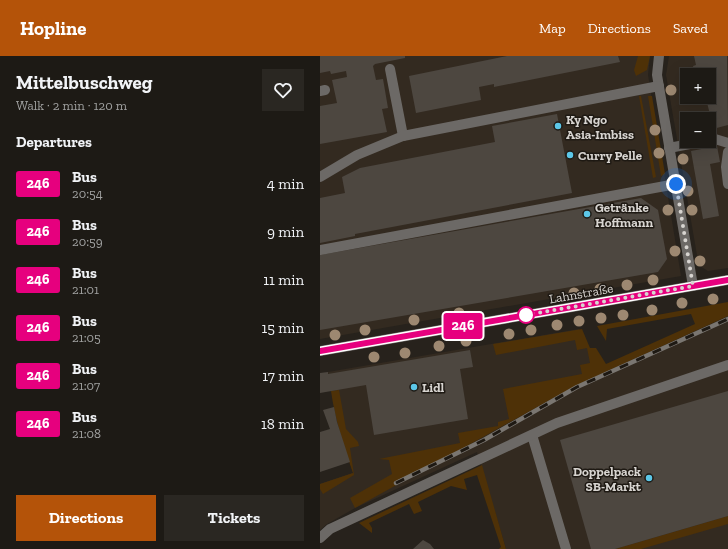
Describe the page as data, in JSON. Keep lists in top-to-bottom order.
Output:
{
  "streets": {
    "street": ["Lahnstraße"]
  },
  "places": [
    "Ky Ngo Asia-Imbiss",
    "Curry Pelle",
    "Getränke Hoffmann",
    "Lidl",
    "Doppelpack SB-Markt"
  ],
  "lines": ["bus line 246"],
  "page": {
    "header": "Hopline",
    "nav": ["Map", "Directions", "Saved"],
    "heading": [
      ["Mittelbuschweg", "Walk · 2 min · 120 m"],
      "Departures"
    ],
    "on_map": "246",
    "map_buttons": ["+", "−"],
    "list": [
      {
        "mark": "246",
        "name": "Bus",
        "note": "20:54",
        "value": "4 min"
      },
      {
        "mark": "246",
        "name": "Bus",
        "note": "20:59",
        "value": "9 min"
      },
      {
        "mark": "246",
        "name": "Bus",
        "note": "21:01",
        "value": "11 min"
      },
      {
        "mark": "246",
        "name": "Bus",
        "note": "21:05",
        "value": "15 min"
      },
      {
        "mark": "246",
        "name": "Bus",
        "note": "21:07",
        "value": "17 min"
      },
      {
        "mark": "246",
        "name": "Bus",
        "note": "21:08",
        "value": "18 min"
      }
    ],
    "buttons": ["Directions", "Tickets"]
  }
}
